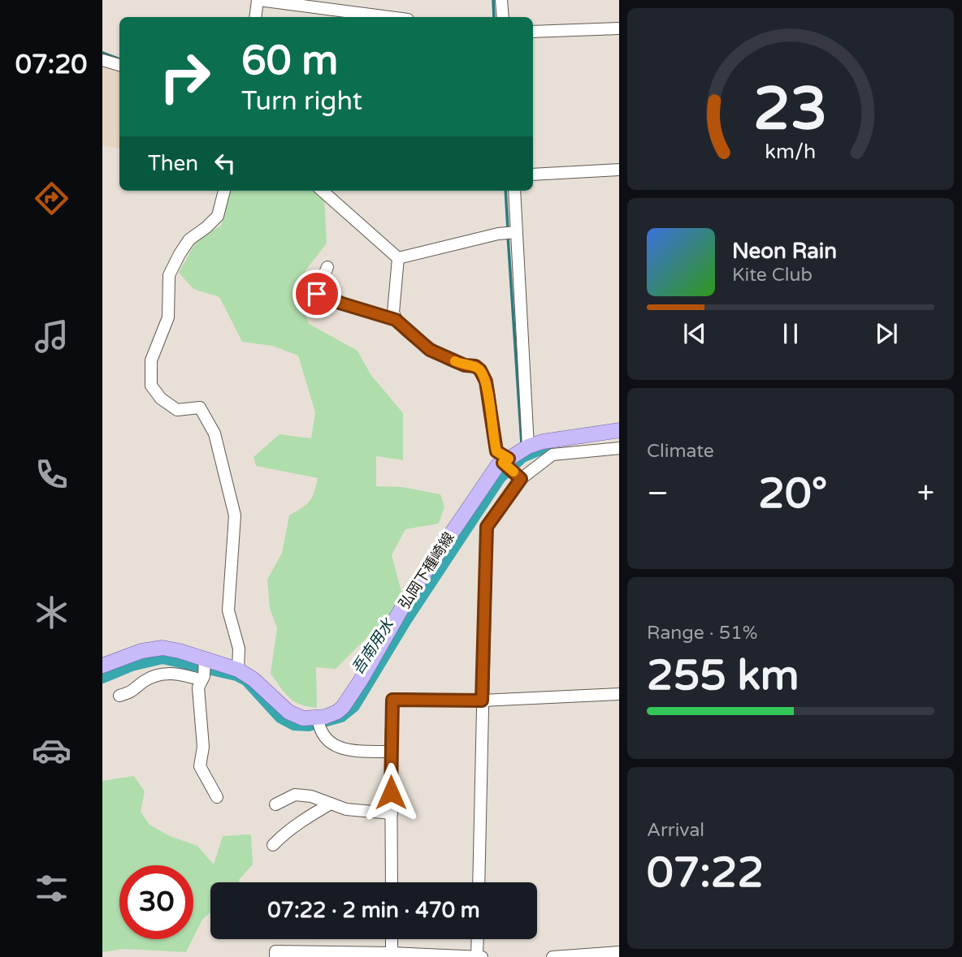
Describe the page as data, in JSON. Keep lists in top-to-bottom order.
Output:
{
  "streets": {
    "main road": ["弘岡下種崎線"]
  },
  "water": ["吾南用水"],
  "page": {
    "tabs": "07:20",
    "turn": ["60 m", "Turn right"],
    "then": "Then",
    "song": ["Neon Rain", "Kite Club"],
    "tile": [
      "Climate",
      ["Range · 51%", "255 km"],
      ["Arrival", "07:22"]
    ],
    "heat": ["−", "20°", "+"],
    "limit": "30",
    "trip": "07:22 · 2 min · 470 m",
    "gauge": ["23", "km/h"]
  }
}
